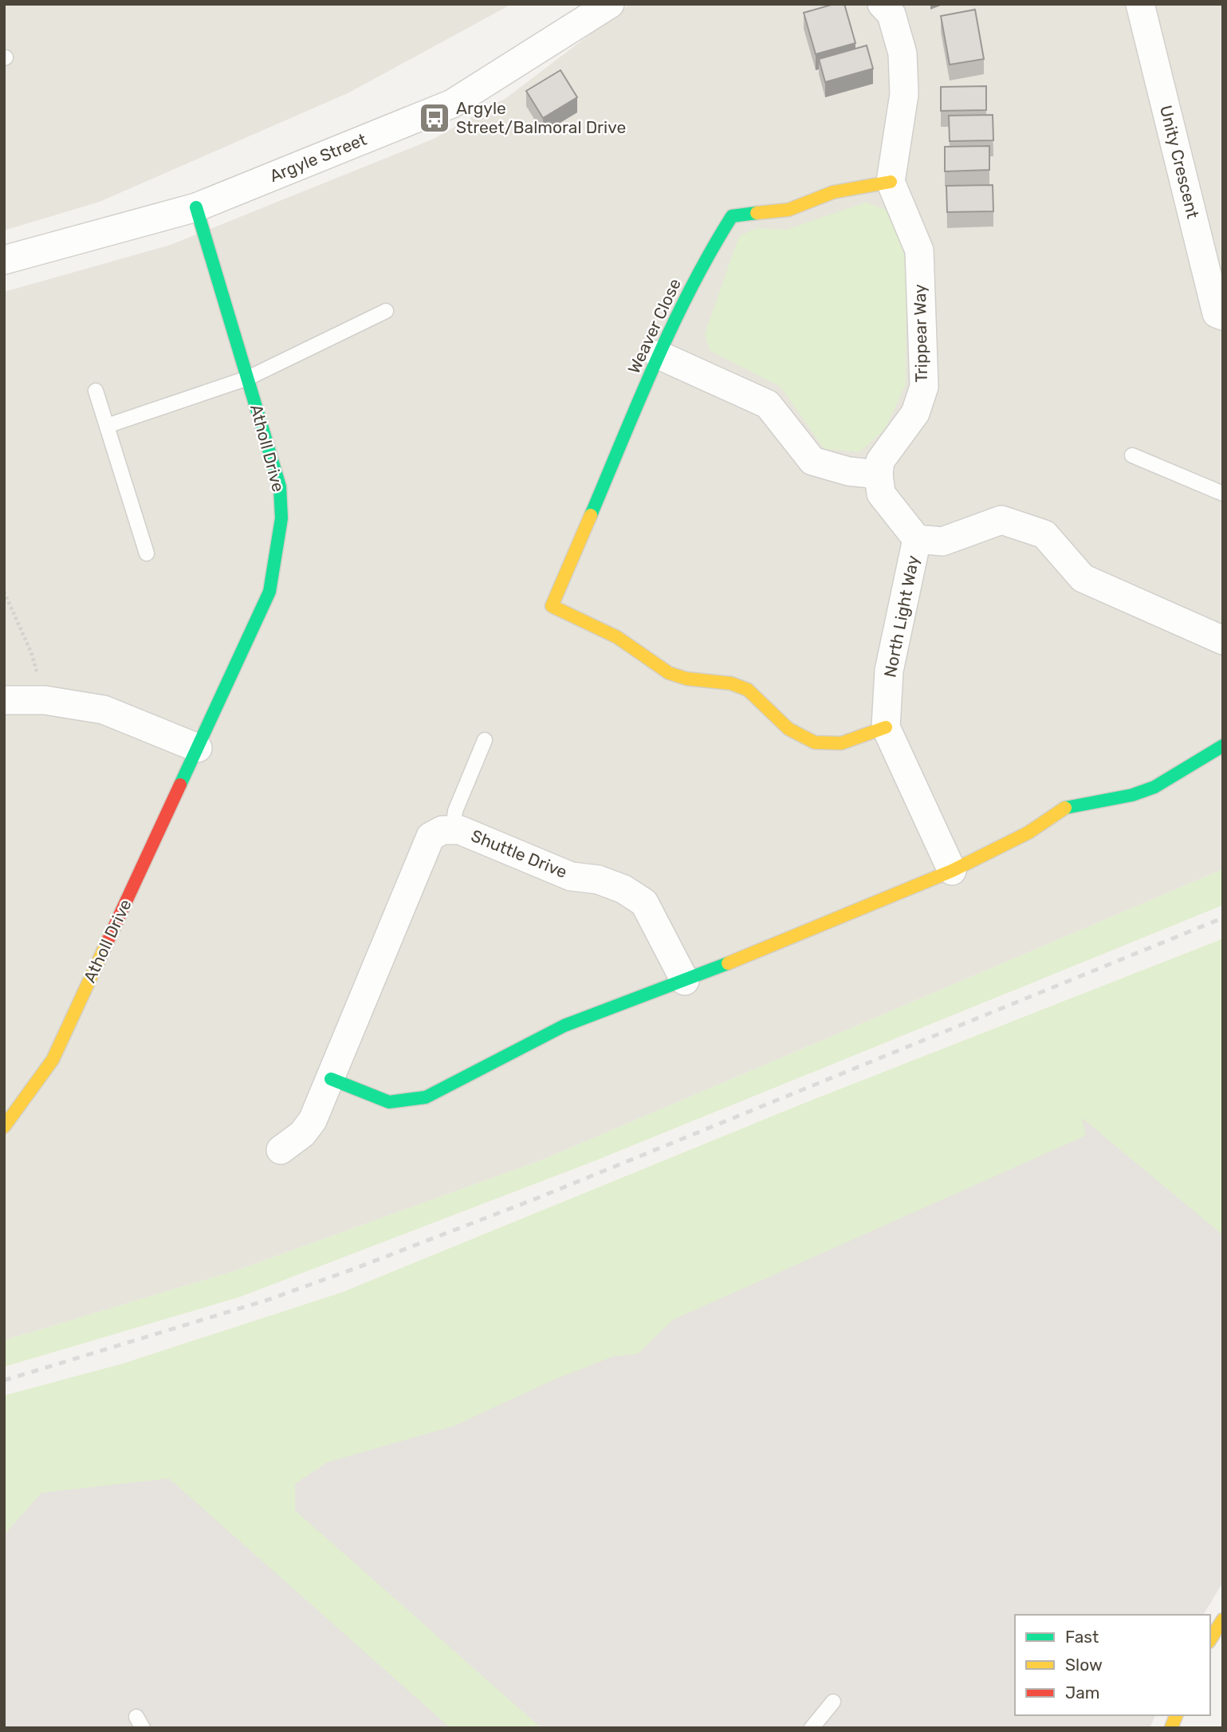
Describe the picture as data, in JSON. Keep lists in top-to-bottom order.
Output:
{
  "streets": {
    "street": [
      "Argyle Street",
      "Unity Crescent",
      "Weaver Close",
      "Trippear Way",
      "Atholl Drive",
      "North Light Way",
      "Shuttle Drive"
    ]
  },
  "crossings": [
    ["Argyle Street", "Atholl Drive"],
    ["Weaver Close", "Trippear Way"],
    ["Weaver Close", "North Light Way"]
  ],
  "places": {
    "bus stop": ["Argyle Street/Balmoral Drive"]
  },
  "legend": ["Fast", "Slow", "Jam"]
}
